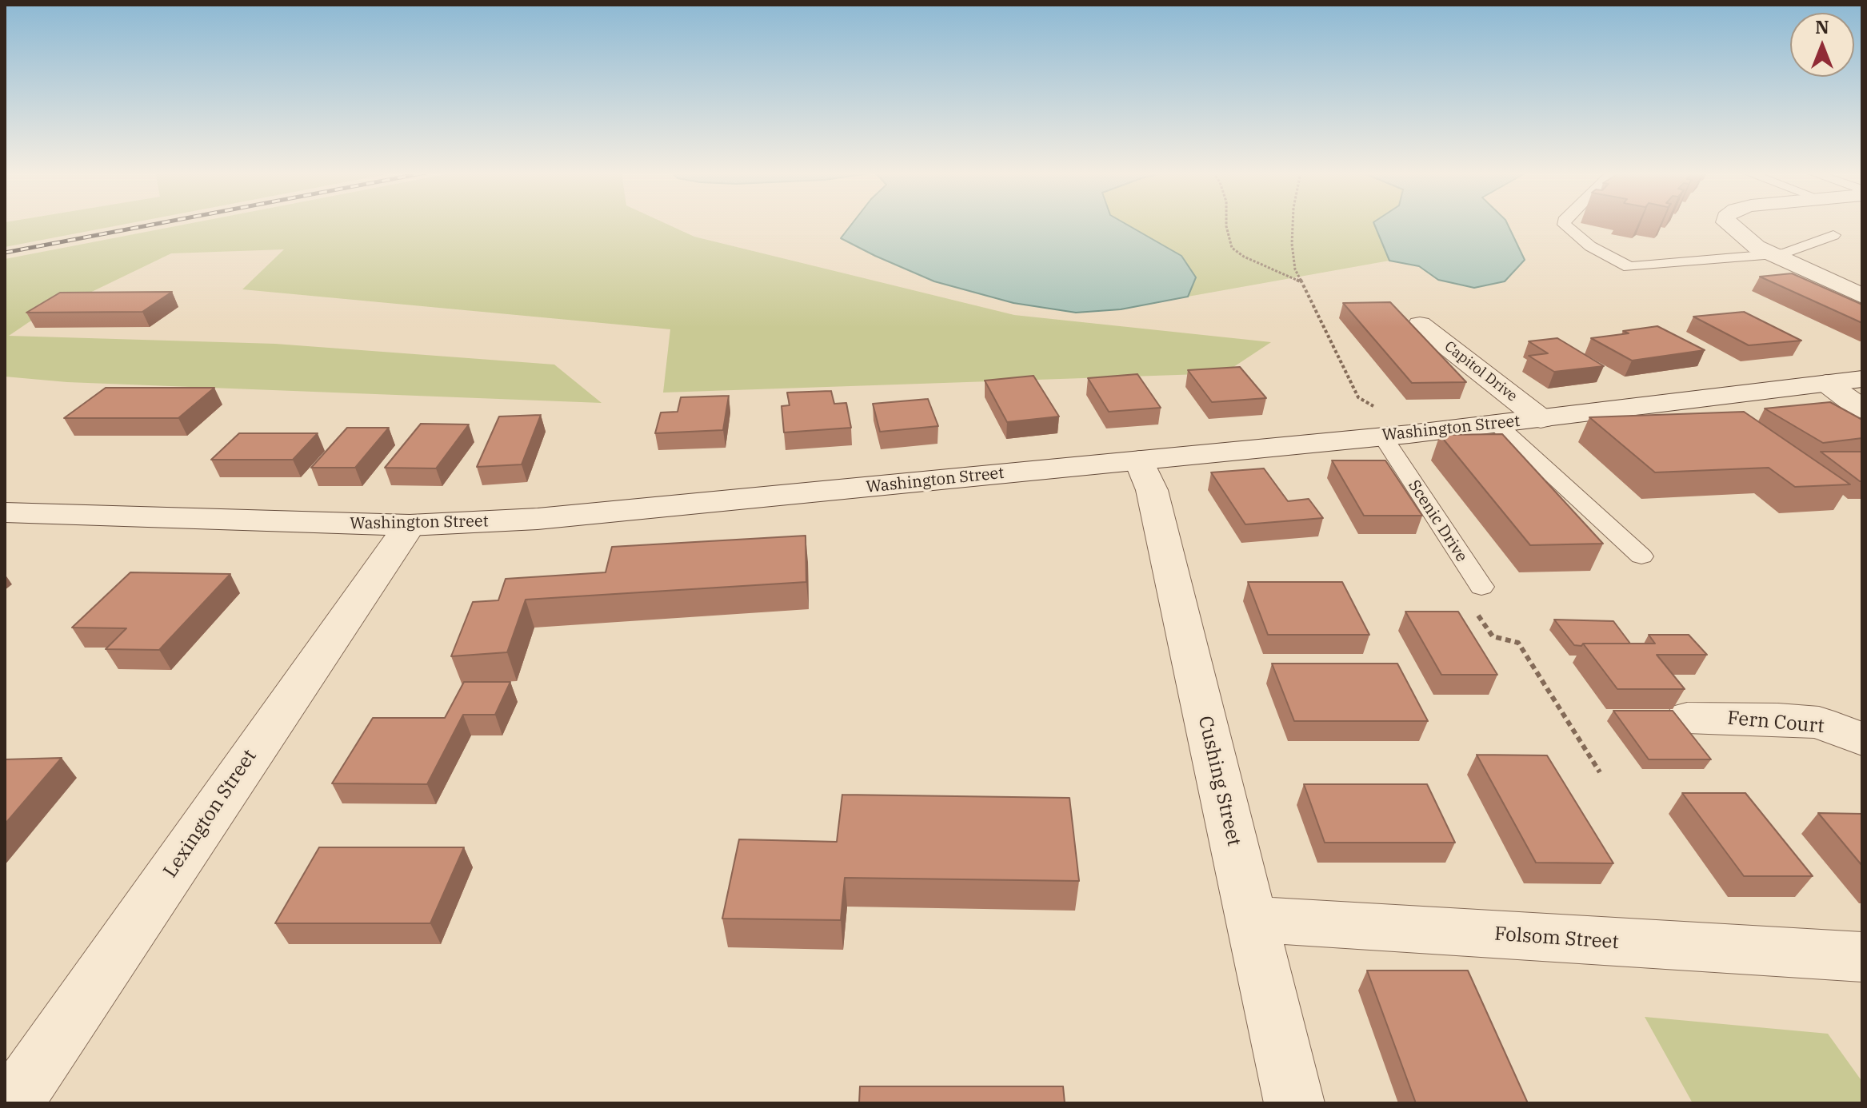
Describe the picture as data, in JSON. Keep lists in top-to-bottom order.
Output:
{
  "streets": {
    "street": [
      "Capitol Drive",
      "Washington Street",
      "Fern Court",
      "Cushing Street",
      "Lexington Street",
      "Folsom Street"
    ],
    "lane": ["Scenic Drive"]
  },
  "crossings": [
    ["Capitol Drive", "Washington Street"],
    ["Washington Street", "Scenic Drive"],
    ["Washington Street", "Cushing Street"],
    ["Washington Street", "Lexington Street"],
    ["Cushing Street", "Folsom Street"]
  ],
  "north": "top"
}
